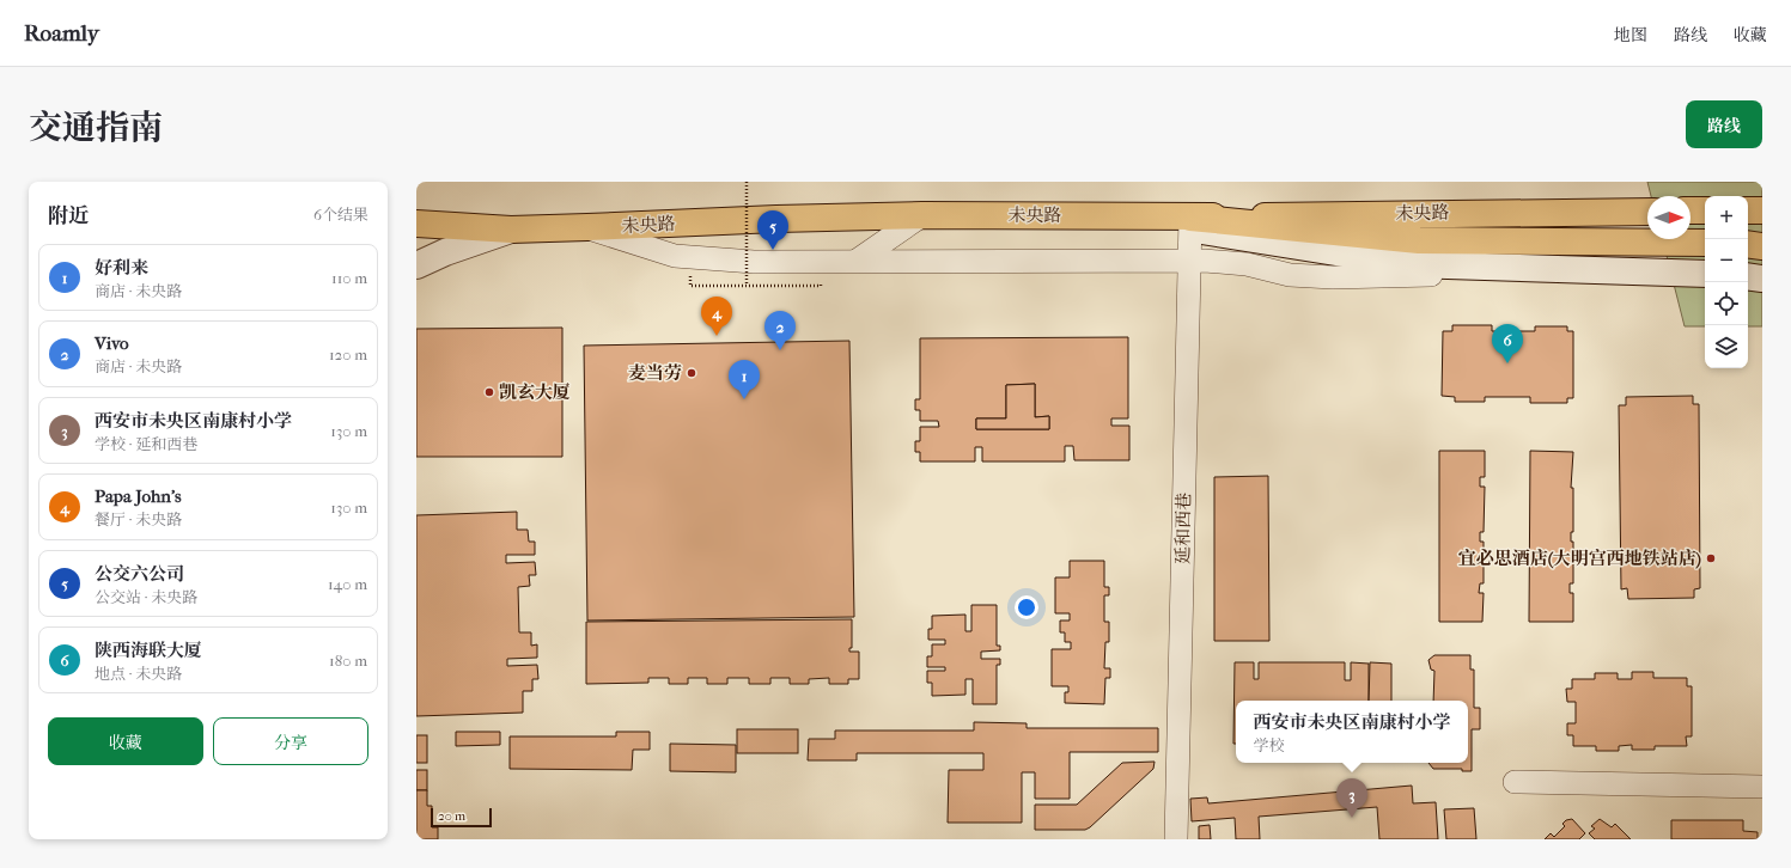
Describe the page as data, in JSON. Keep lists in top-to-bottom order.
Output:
{
  "streets": {
    "main road": ["未央路"],
    "street": ["延和西巷"]
  },
  "crossings": [
    ["未央路", "延和西巷"]
  ],
  "places": ["麦当劳", "凯玄大厦", "宜必思酒店(大明宫西地铁站店)"],
  "scale_bar": "20 m",
  "north": "right",
  "page": {
    "header": "Roamly",
    "nav": ["地图", "路线", "收藏"],
    "title": "交通指南",
    "buttons": [
      "路线",
      ["收藏", "分享"]
    ],
    "heading": ["附近", "6个结果"],
    "map_buttons": ["+", "−"],
    "pins": [
      "5",
      "4",
      "2",
      "6",
      "1",
      "3"
    ],
    "list": [
      {
        "mark": "1",
        "name": "好利来",
        "note": "商店 · 未央路",
        "value": "110 m"
      },
      {
        "mark": "2",
        "name": "Vivo",
        "note": "商店 · 未央路",
        "value": "120 m"
      },
      {
        "mark": "3",
        "name": "西安市未央区南康村小学",
        "note": "学校 · 延和西巷",
        "value": "130 m"
      },
      {
        "mark": "4",
        "name": "Papa John's",
        "note": "餐厅 · 未央路",
        "value": "130 m"
      },
      {
        "mark": "5",
        "name": "公交六公司",
        "note": "公交站 · 未央路",
        "value": "140 m"
      },
      {
        "mark": "6",
        "name": "陕西海联大厦",
        "note": "地点 · 未央路",
        "value": "180 m"
      }
    ],
    "popup": ["西安市未央区南康村小学", "学校"],
    "scale": "20 m"
  }
}
